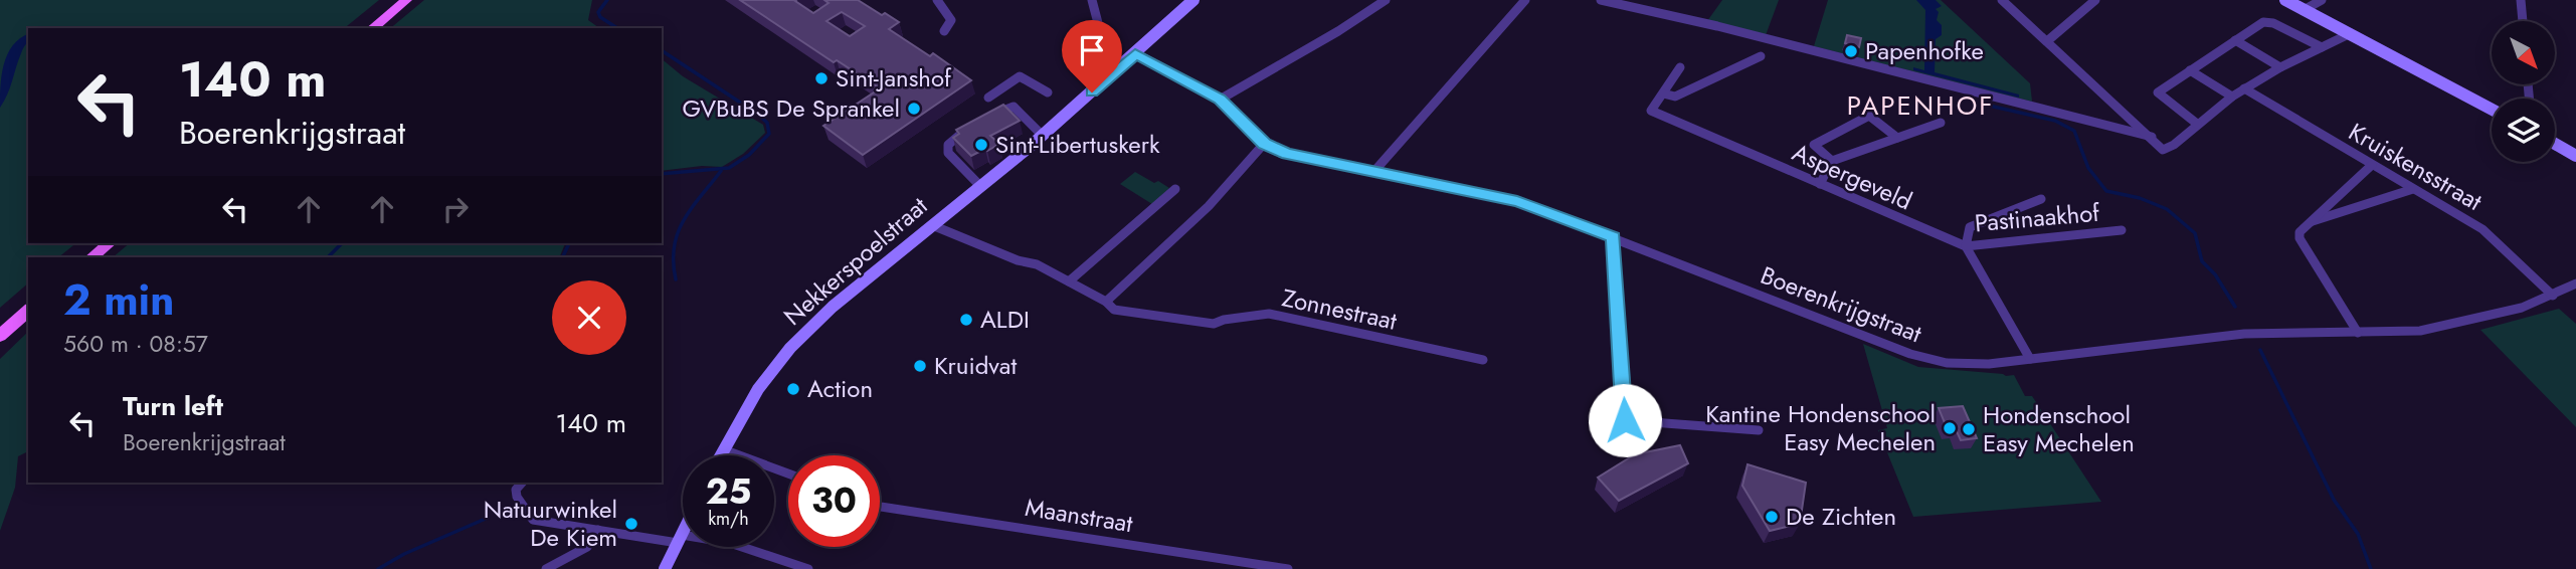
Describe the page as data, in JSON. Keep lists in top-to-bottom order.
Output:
{
  "streets": {
    "main road": ["Nekkerspoelstraat"],
    "street": [
      "Kruiskensstraat",
      "Aspergeveld",
      "Pastinaakhof",
      "Boerenkrijgstraat",
      "Zonnestraat",
      "Maanstraat"
    ]
  },
  "crossings": [
    ["Kruiskensstraat", "Boerenkrijgstraat"],
    ["Aspergeveld", "Pastinaakhof"],
    ["Nekkerspoelstraat", "Boerenkrijgstraat"],
    ["Nekkerspoelstraat", "Zonnestraat"]
  ],
  "districts": ["PAPENHOF"],
  "places": [
    "Papenhofke",
    "Sint-Janshof",
    "GVBuBS De Sprankel",
    "Sint-Libertuskerk",
    "ALDI",
    "Kruidvat",
    "Action",
    "Kantine Hondenschool Easy Mechelen",
    "Hondenschool Easy Mechelen",
    "De Zichten",
    "Natuurwinkel De Kiem"
  ],
  "north": "bottom right",
  "page": {
    "turn": ["140 m", "Boerenkrijgstraat"],
    "heading": ["2 min", "560 m · 08:57"],
    "list": [
      {
        "name": "Turn left",
        "note": "Boerenkrijgstraat",
        "value": "140 m"
      }
    ],
    "speed": "25 km/h",
    "limit": "30"
  }
}
